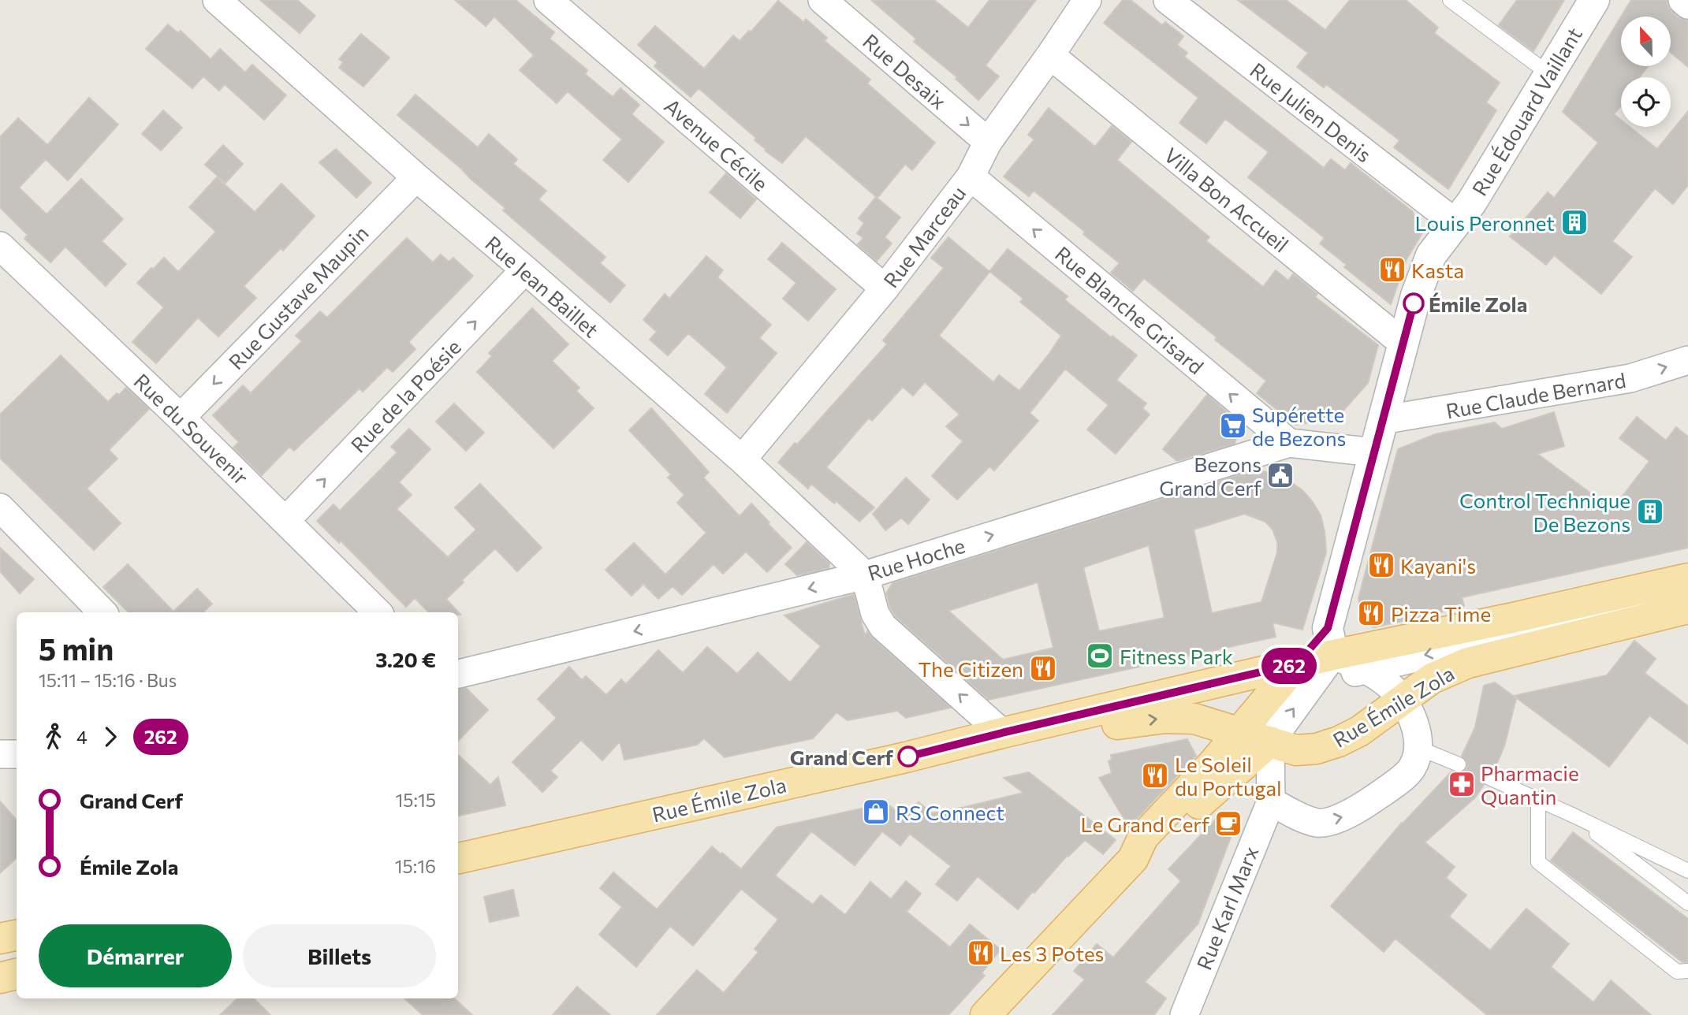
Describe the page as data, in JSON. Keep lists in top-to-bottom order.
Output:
{
  "streets": {
    "main road": ["Rue Émile Zola"],
    "street": [
      "Rue Desaix",
      "Rue Édouard Vaillant",
      "Rue Julien Denis",
      "Avenue Cécile",
      "Villa Bon Accueil",
      "Rue Marceau",
      "Rue Jean Baillet",
      "Rue Gustave Maupin",
      "Rue Blanche Grisard",
      "Rue Claude Bernard",
      "Rue de la Poésie",
      "Rue du Souvenir",
      "Rue Hoche",
      "Rue Karl Marx"
    ]
  },
  "crossings": [
    ["Rue Desaix", "Rue Marceau"],
    ["Rue Édouard Vaillant", "Rue Julien Denis"],
    ["Rue Édouard Vaillant", "Villa Bon Accueil"],
    ["Rue Édouard Vaillant", "Rue Claude Bernard"],
    ["Rue Édouard Vaillant", "Rue Hoche"],
    ["Rue Édouard Vaillant", "Rue Émile Zola"],
    ["Avenue Cécile", "Rue Marceau"],
    ["Villa Bon Accueil", "Rue Marceau"],
    ["Rue Marceau", "Rue Jean Baillet"],
    ["Rue Marceau", "Rue Blanche Grisard"],
    ["Rue Jean Baillet", "Rue Gustave Maupin"],
    ["Rue Jean Baillet", "Rue de la Poésie"],
    ["Rue Jean Baillet", "Rue Hoche"],
    ["Rue Gustave Maupin", "Rue du Souvenir"],
    ["Rue Blanche Grisard", "Rue Hoche"],
    ["Rue de la Poésie", "Rue du Souvenir"]
  ],
  "one_way": [
    "Rue Desaix",
    "Rue Gustave Maupin",
    "Rue Blanche Grisard",
    "Rue de la Poésie"
  ],
  "places": {
    "building": ["Louis Peronnet", "Control Technique De Bezons"],
    "restaurant": [
      "Kasta",
      "Kayani's",
      "Pizza Time",
      "The Citizen",
      "Le Soleil du Portugal",
      "Les 3 Potes"
    ],
    "other": ["Émile Zola", "Grand Cerf"],
    "supermarket": ["Supérette de Bezons"],
    "public building": ["Bezons Grand Cerf"],
    "sports": ["Fitness Park"],
    "pharmacy": ["Pharmacie Quantin"],
    "shop": ["RS Connect"],
    "cafe": ["Le Grand Cerf"]
  },
  "lines": ["bus line 262"],
  "north": "top",
  "page": {
    "on_map": "262",
    "heading": ["5 min", "15:11 – 15:16 · Bus", "3.20 €"],
    "legs": ["4", "262"],
    "list": [
      {
        "name": "Grand Cerf",
        "value": "15:15"
      },
      {
        "name": "Émile Zola",
        "value": "15:16"
      }
    ],
    "buttons": ["Démarrer", "Billets"]
  }
}
